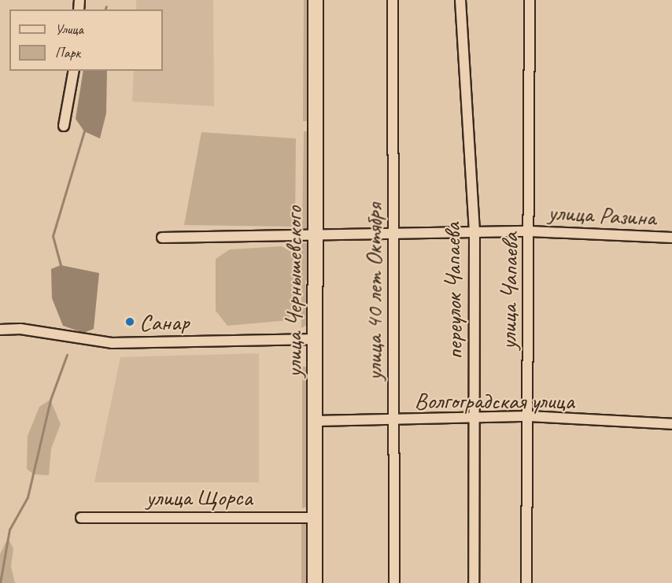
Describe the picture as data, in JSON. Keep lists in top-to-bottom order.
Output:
{
  "streets": {
    "street": [
      "улица Разина",
      "переулок Чапаева",
      "улица Чапаева",
      "улица Чернышевского",
      "улица 40 лет Октября",
      "Волгоградская улица",
      "улица Щорса"
    ]
  },
  "crossings": [
    ["улица Разина", "переулок Чапаева"],
    ["улица Разина", "улица Чапаева"],
    ["улица Разина", "улица Чернышевского"],
    ["улица Разина", "улица 40 лет Октября"],
    ["переулок Чапаева", "Волгоградская улица"],
    ["улица Чапаева", "Волгоградская улица"],
    ["улица Чернышевского", "Волгоградская улица"],
    ["улица Чернышевского", "улица Щорса"],
    ["улица 40 лет Октября", "Волгоградская улица"]
  ],
  "places": ["Санар"],
  "legend": ["Улица", "Парк"]
}
